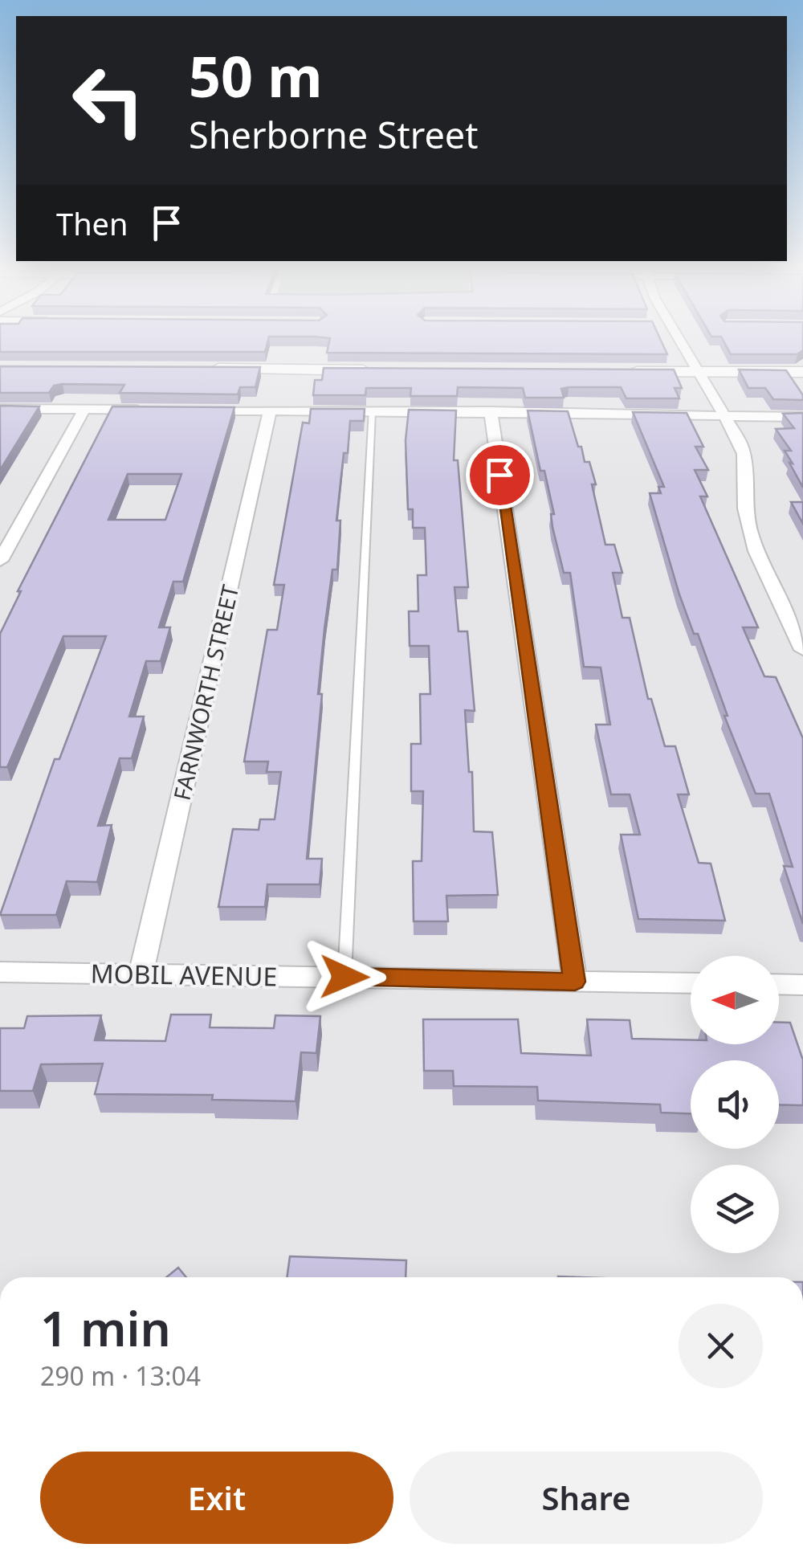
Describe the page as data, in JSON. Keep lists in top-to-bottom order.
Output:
{
  "streets": {
    "street": ["FARNWORTH STREET", "MOBIL AVENUE"]
  },
  "crossings": [
    ["FARNWORTH STREET", "MOBIL AVENUE"]
  ],
  "north": "left",
  "page": {
    "turn": ["50 m", "Sherborne Street"],
    "then": "Then",
    "heading": ["1 min", "290 m · 13:04"],
    "buttons": ["Exit", "Share"]
  }
}
